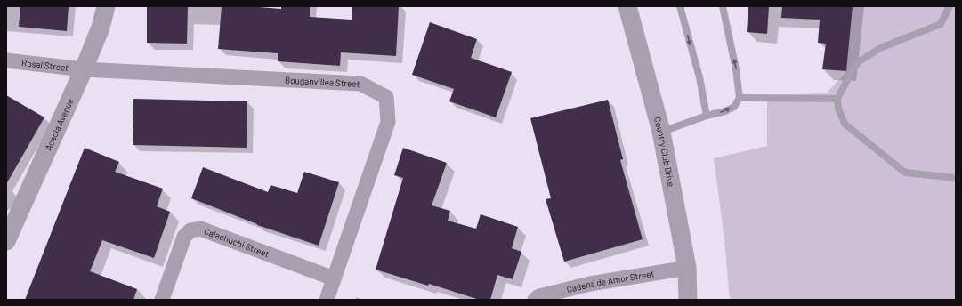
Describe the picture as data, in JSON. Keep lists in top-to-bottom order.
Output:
{
  "streets": {
    "street": [
      "Rosal Street",
      "Bouganvillea Street",
      "Acacia Avenue",
      "Country Club Drive",
      "Calachuchi Street",
      "Cadena de Amor Street"
    ]
  },
  "crossings": [
    ["Rosal Street", "Bouganvillea Street"],
    ["Rosal Street", "Acacia Avenue"],
    ["Bouganvillea Street", "Acacia Avenue"],
    ["Bouganvillea Street", "Calachuchi Street"],
    ["Country Club Drive", "Cadena de Amor Street"]
  ]
}
